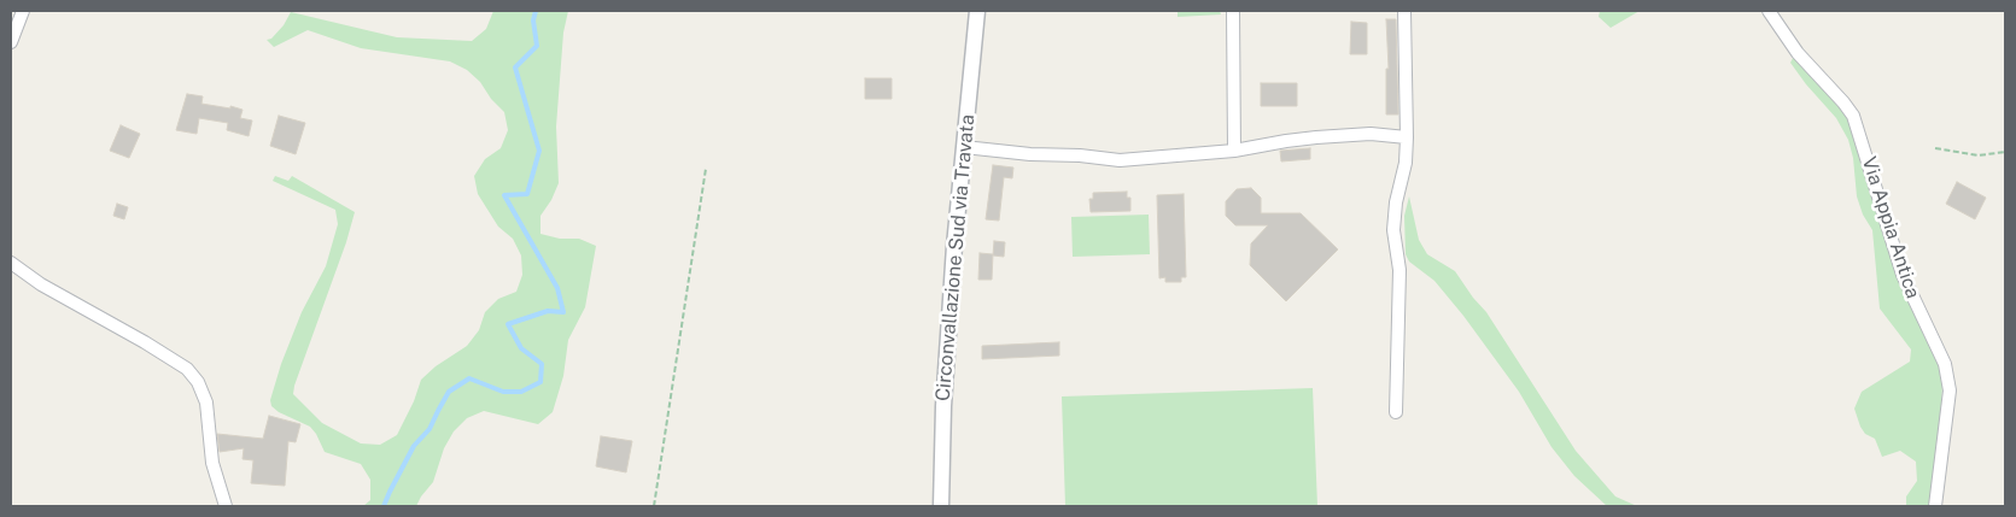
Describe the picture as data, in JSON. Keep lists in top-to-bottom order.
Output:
{
  "streets": {
    "street": ["Via Appia Antica", "Circonvallazione Sud via Travata"]
  }
}
